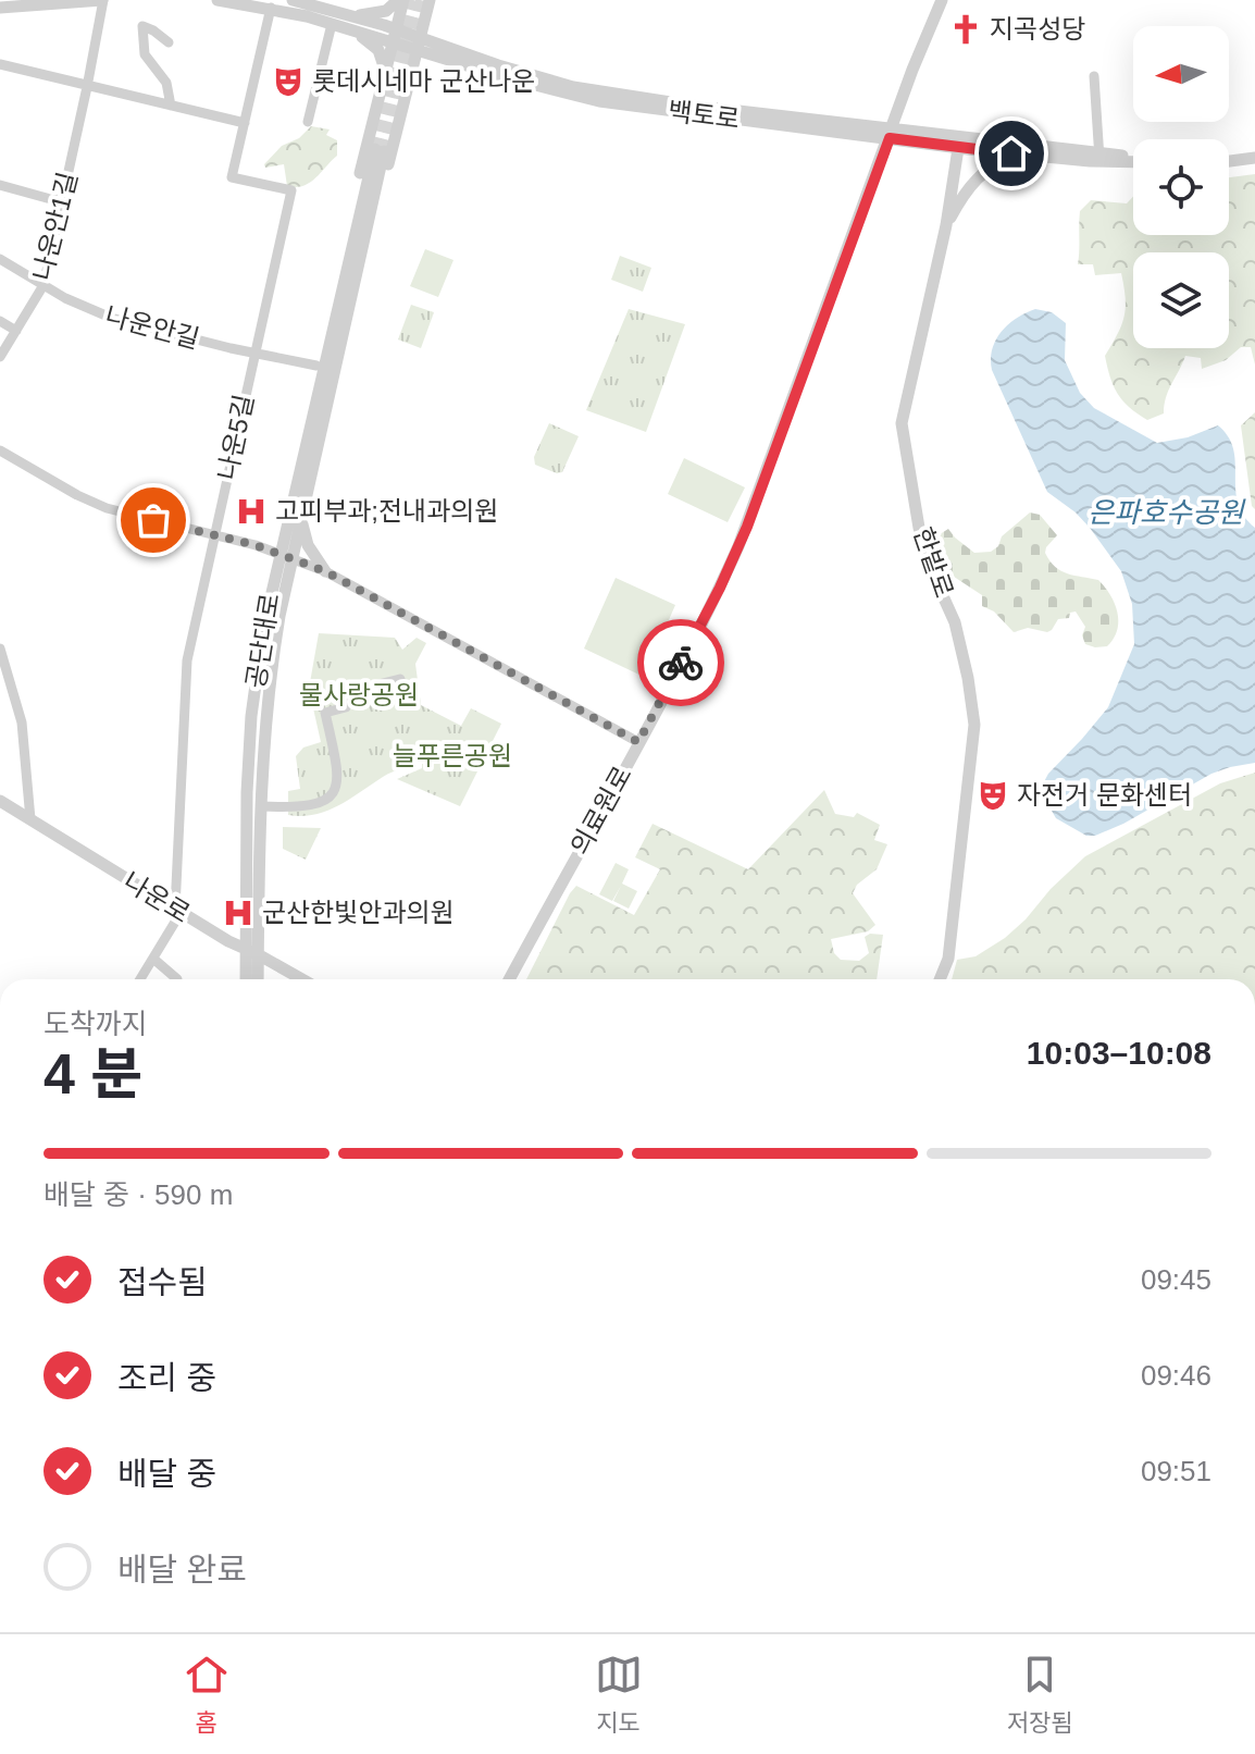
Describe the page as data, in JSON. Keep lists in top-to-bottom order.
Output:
{
  "streets": {
    "street": [
      "백토로",
      "나운안1길",
      "나운안길",
      "나운5길",
      "한밭로",
      "공단대로",
      "의료원로",
      "나운로"
    ]
  },
  "crossings": [
    ["백토로", "한밭로"],
    ["백토로", "의료원로"],
    ["나운안1길", "나운안길"],
    ["나운안길", "나운5길"],
    ["나운5길", "나운로"],
    ["공단대로", "나운로"]
  ],
  "water": ["은파호수공원"],
  "parks": ["물사랑공원", "늘푸른공원"],
  "places": {
    "church": ["지곡성당"],
    "theatre": ["롯데시네마 군산나운", "자전거 문화센터"],
    "hospital": ["고피부과;전내과의원", "군산한빛안과의원"]
  },
  "north": "left",
  "page": {
    "heading": ["4 분", "도착까지", "10:03–10:08"],
    "bar": "배달 중 · 590 m",
    "list": [
      ["접수됨", "09:45"],
      ["조리 중", "09:46"],
      ["배달 중", "09:51"],
      "배달 완료"
    ],
    "tabs": ["홈", "지도", "저장됨"]
  }
}
